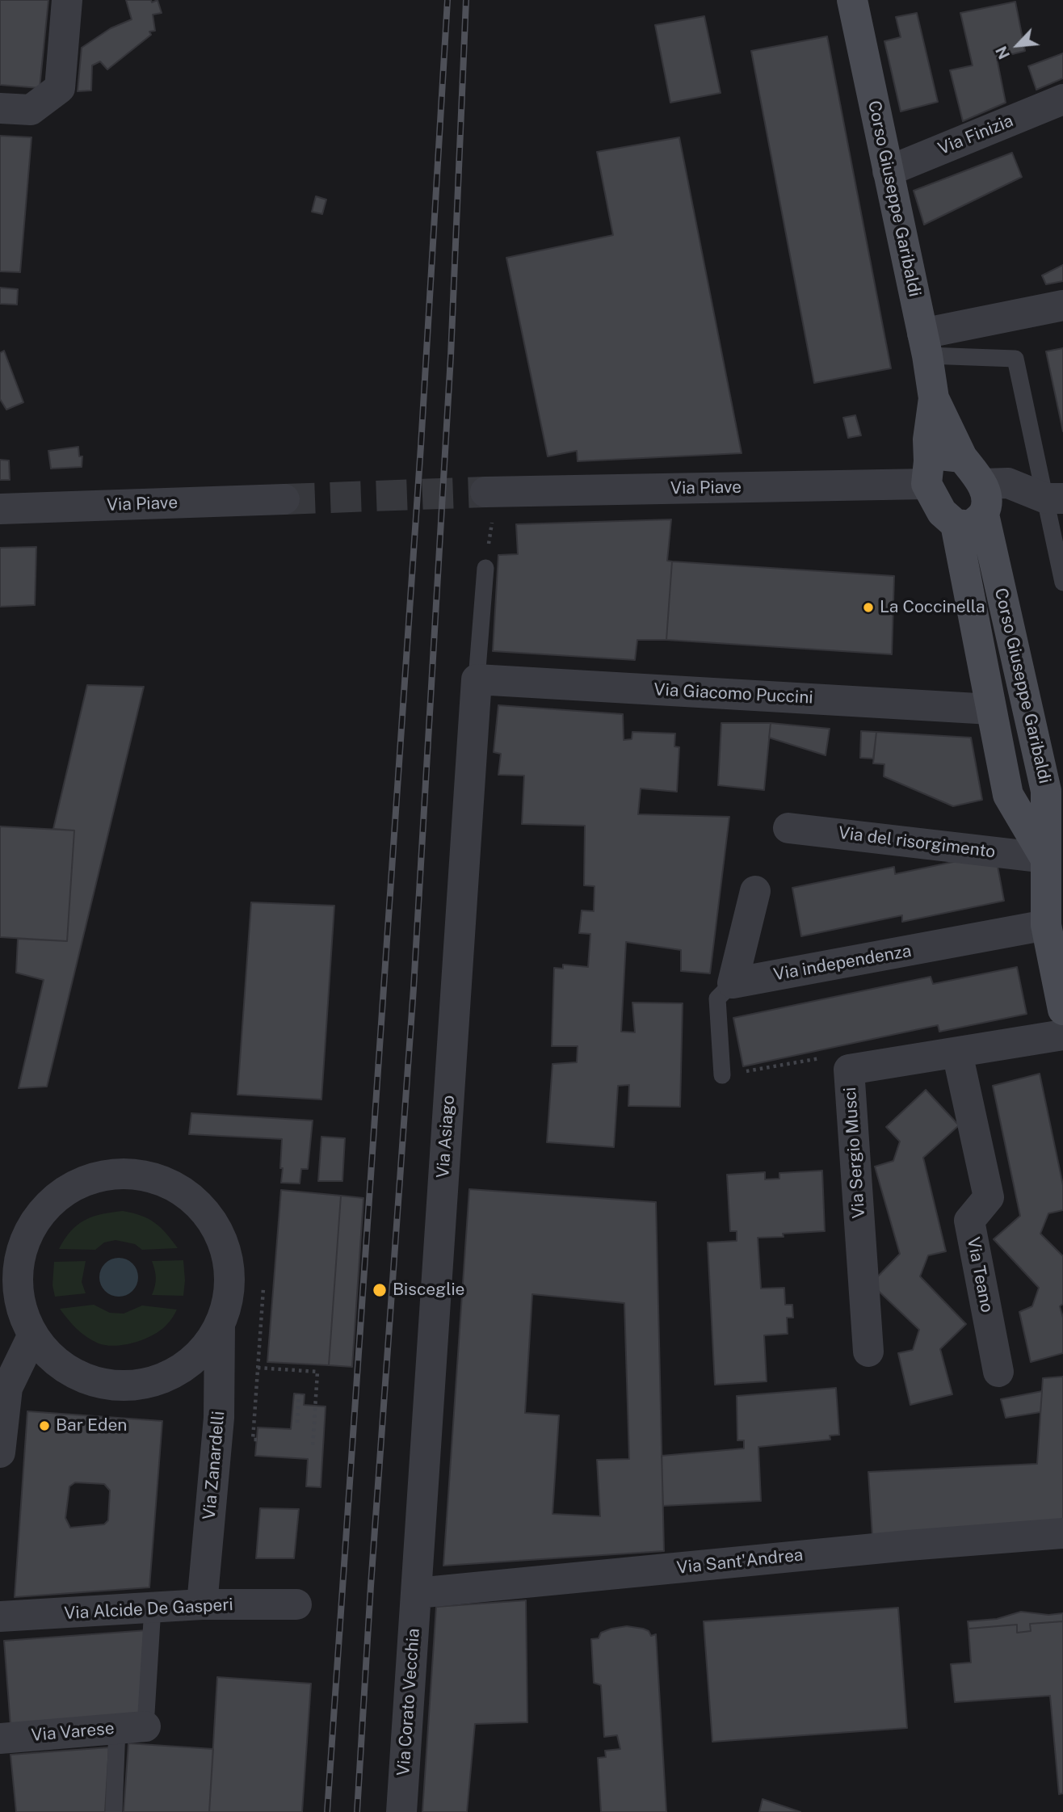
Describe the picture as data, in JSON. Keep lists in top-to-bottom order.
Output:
{
  "streets": {
    "main road": ["Corso Giuseppe Garibaldi"],
    "street": [
      "Via Finizia",
      "Via Piave",
      "Via Giacomo Puccini",
      "Via del risorgimento",
      "Via independenza",
      "Via Asiago",
      "Via Sergio Musci",
      "Via Teano",
      "Via Zanardelli",
      "Via Sant'Andrea",
      "Via Alcide De Gasperi",
      "Via Corato Vecchia",
      "Via Varese"
    ]
  },
  "crossings": [
    ["Via Finizia", "Corso Giuseppe Garibaldi"],
    ["Corso Giuseppe Garibaldi", "Via Piave"],
    ["Corso Giuseppe Garibaldi", "Via Giacomo Puccini"],
    ["Corso Giuseppe Garibaldi", "Via del risorgimento"],
    ["Corso Giuseppe Garibaldi", "Via independenza"],
    ["Via Giacomo Puccini", "Via Asiago"],
    ["Via Asiago", "Via Sant'Andrea"],
    ["Via Asiago", "Via Corato Vecchia"],
    ["Via Sergio Musci", "Via Teano"],
    ["Via Zanardelli", "Via Alcide De Gasperi"],
    ["Via Sant'Andrea", "Via Corato Vecchia"]
  ],
  "places": ["La Coccinella", "Bisceglie", "Bar Eden"],
  "north": "bottom left"
}
